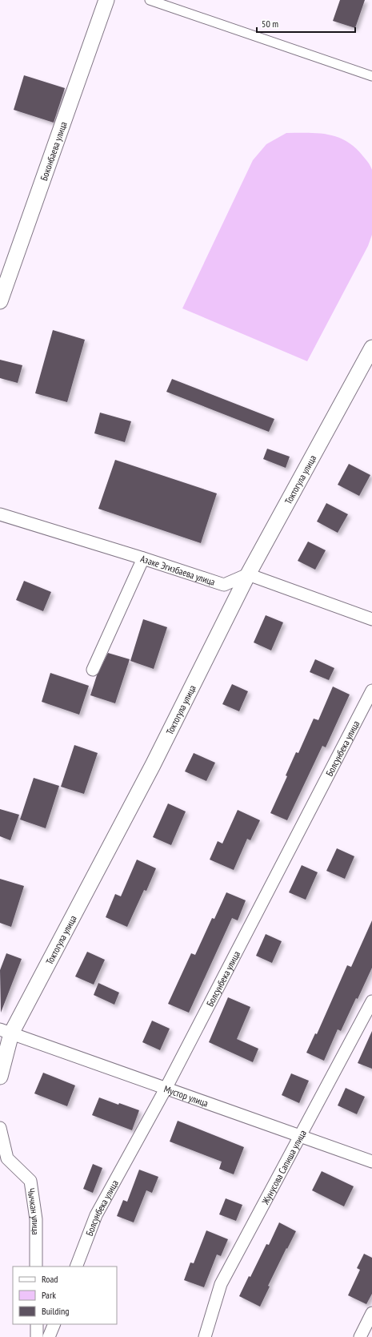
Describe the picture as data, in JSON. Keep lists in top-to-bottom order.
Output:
{
  "streets": {
    "street": [
      "Боконбаева улица",
      "Токтогула улица",
      "Азаке Эгизбаева улица",
      "Болсунбека улица",
      "Мустор улица",
      "Жунусова Сапиша улица",
      "Чычкан улица"
    ]
  },
  "crossings": [
    ["Токтогула улица", "Азаке Эгизбаева улица"],
    ["Токтогула улица", "Мустор улица"],
    ["Болсунбека улица", "Мустор улица"],
    ["Мустор улица", "Жунусова Сапиша улица"]
  ],
  "legend": ["Road", "Park", "Building"],
  "scale_bar": "50 m"
}
